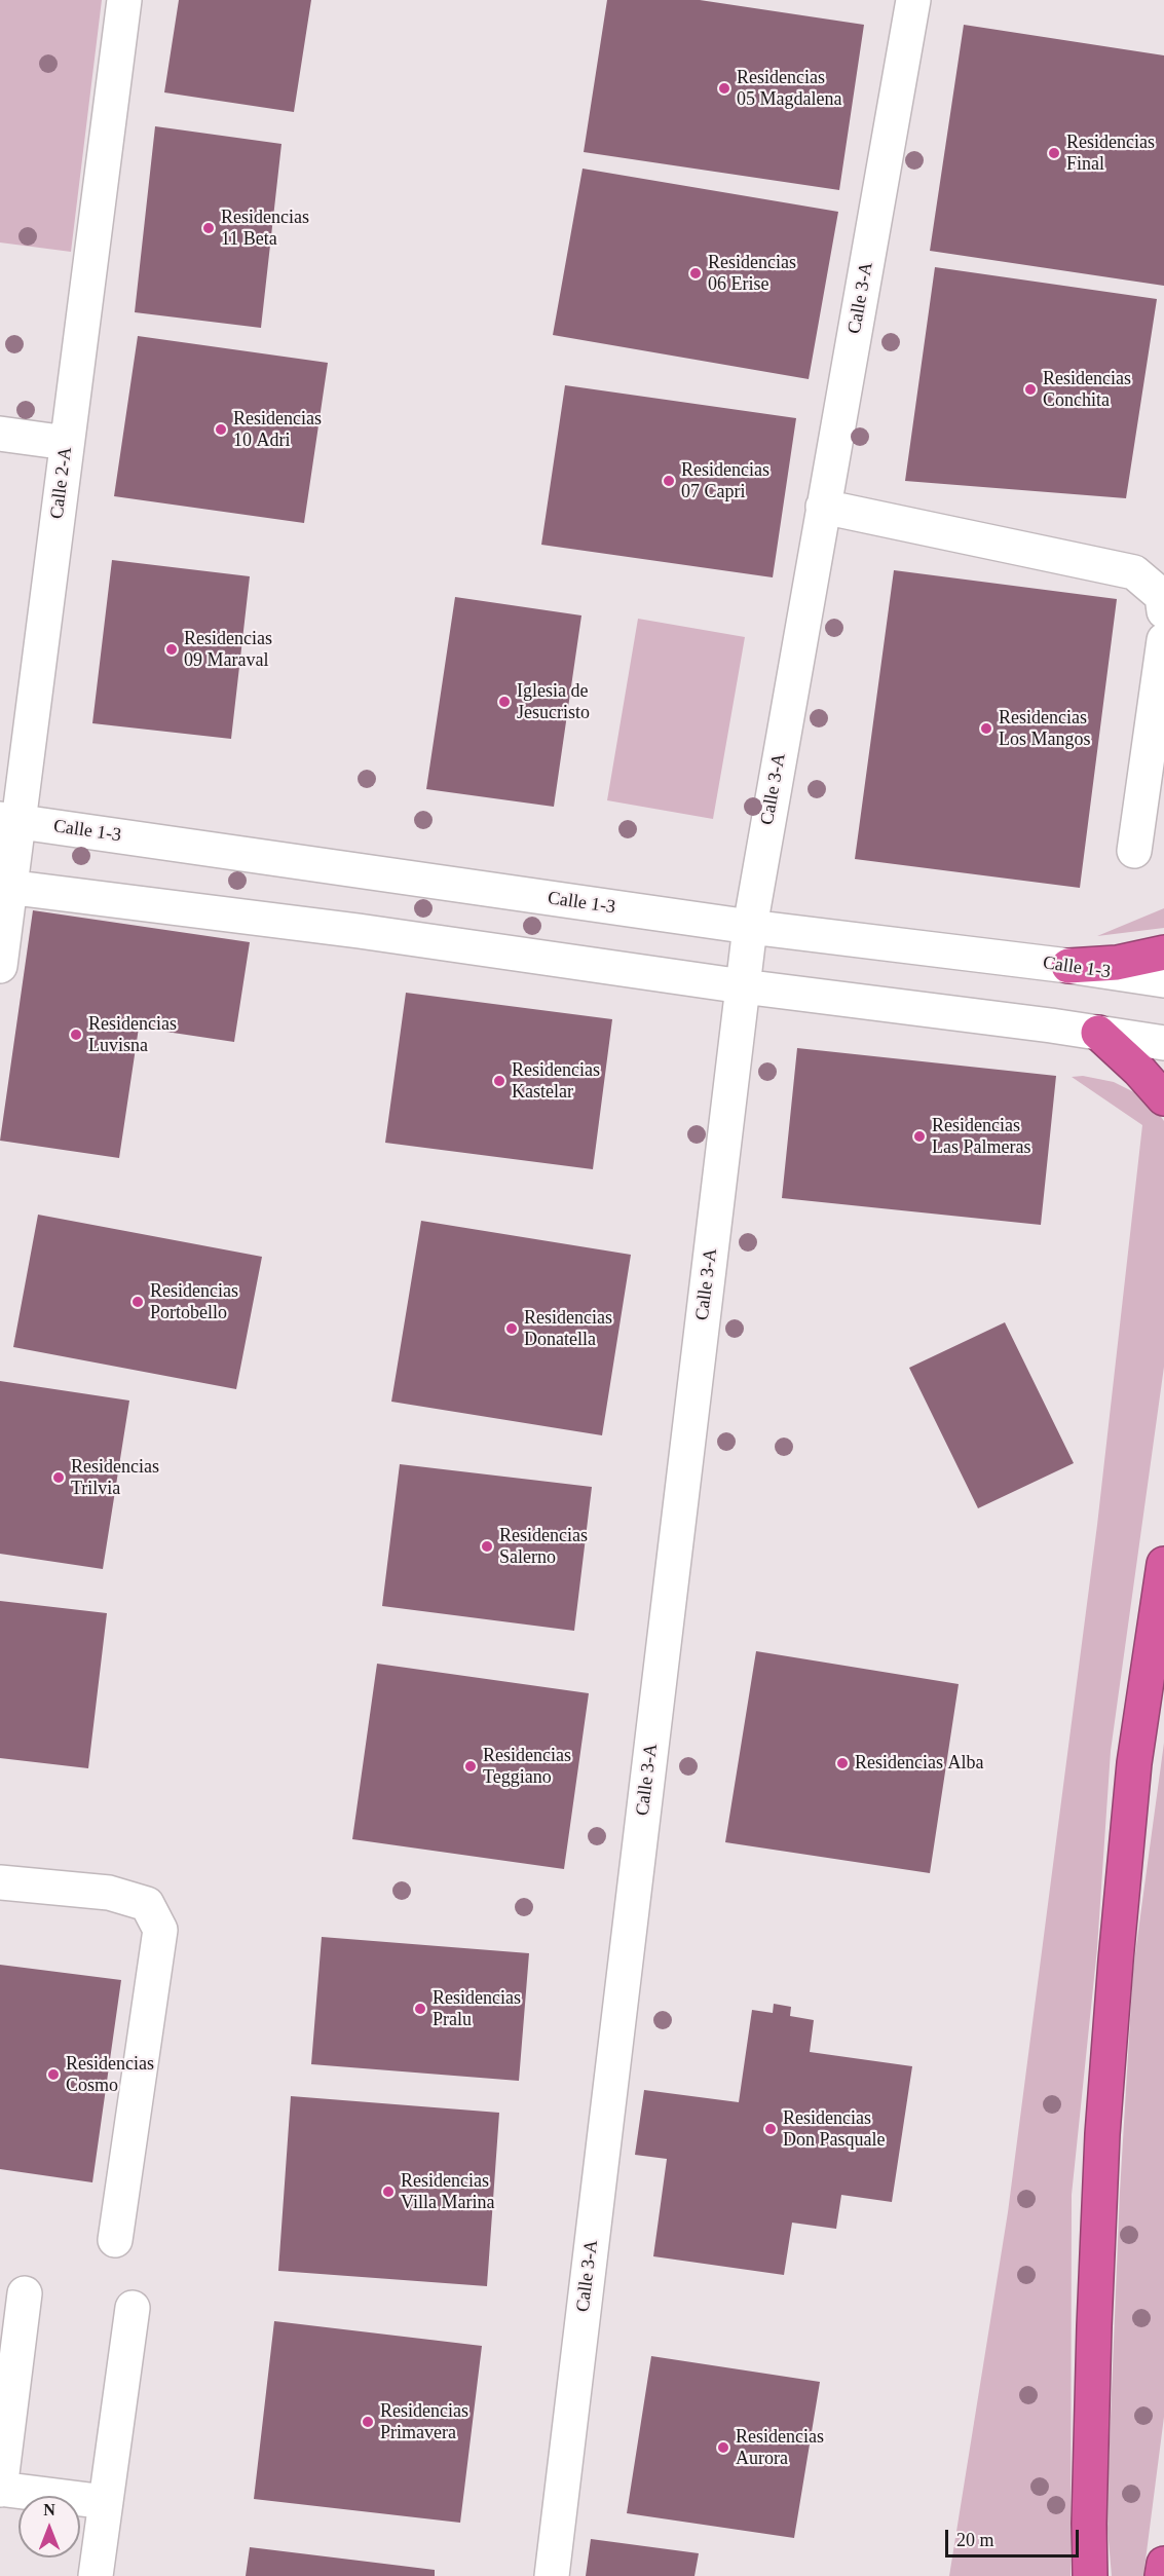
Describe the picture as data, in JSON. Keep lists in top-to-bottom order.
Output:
{
  "streets": {
    "street": ["Calle 3-A", "Calle 2-A", "Calle 1-3"]
  },
  "crossings": [
    ["Calle 3-A", "Calle 1-3"],
    ["Calle 2-A", "Calle 1-3"]
  ],
  "places": [
    "Residencias 05 Magdalena",
    "Residencias Final",
    "Residencias 11 Beta",
    "Residencias 06 Erise",
    "Residencias Conchita",
    "Residencias 10 Adri",
    "Residencias 07 Capri",
    "Residencias 09 Maraval",
    "Iglesia de Jesucristo",
    "Residencias Los Mangos",
    "Residencias Luvisna",
    "Residencias Kastelar",
    "Residencias Las Palmeras",
    "Residencias Portobello",
    "Residencias Donatella",
    "Residencias Trilvia",
    "Residencias Salerno",
    "Residencias Alba",
    "Residencias Teggiano",
    "Residencias Pralu",
    "Residencias Cosmo",
    "Residencias Don Pasquale",
    "Residencias Villa Marina",
    "Residencias Primavera",
    "Residencias Aurora"
  ],
  "scale_bar": "20 m",
  "north": "top"
}
